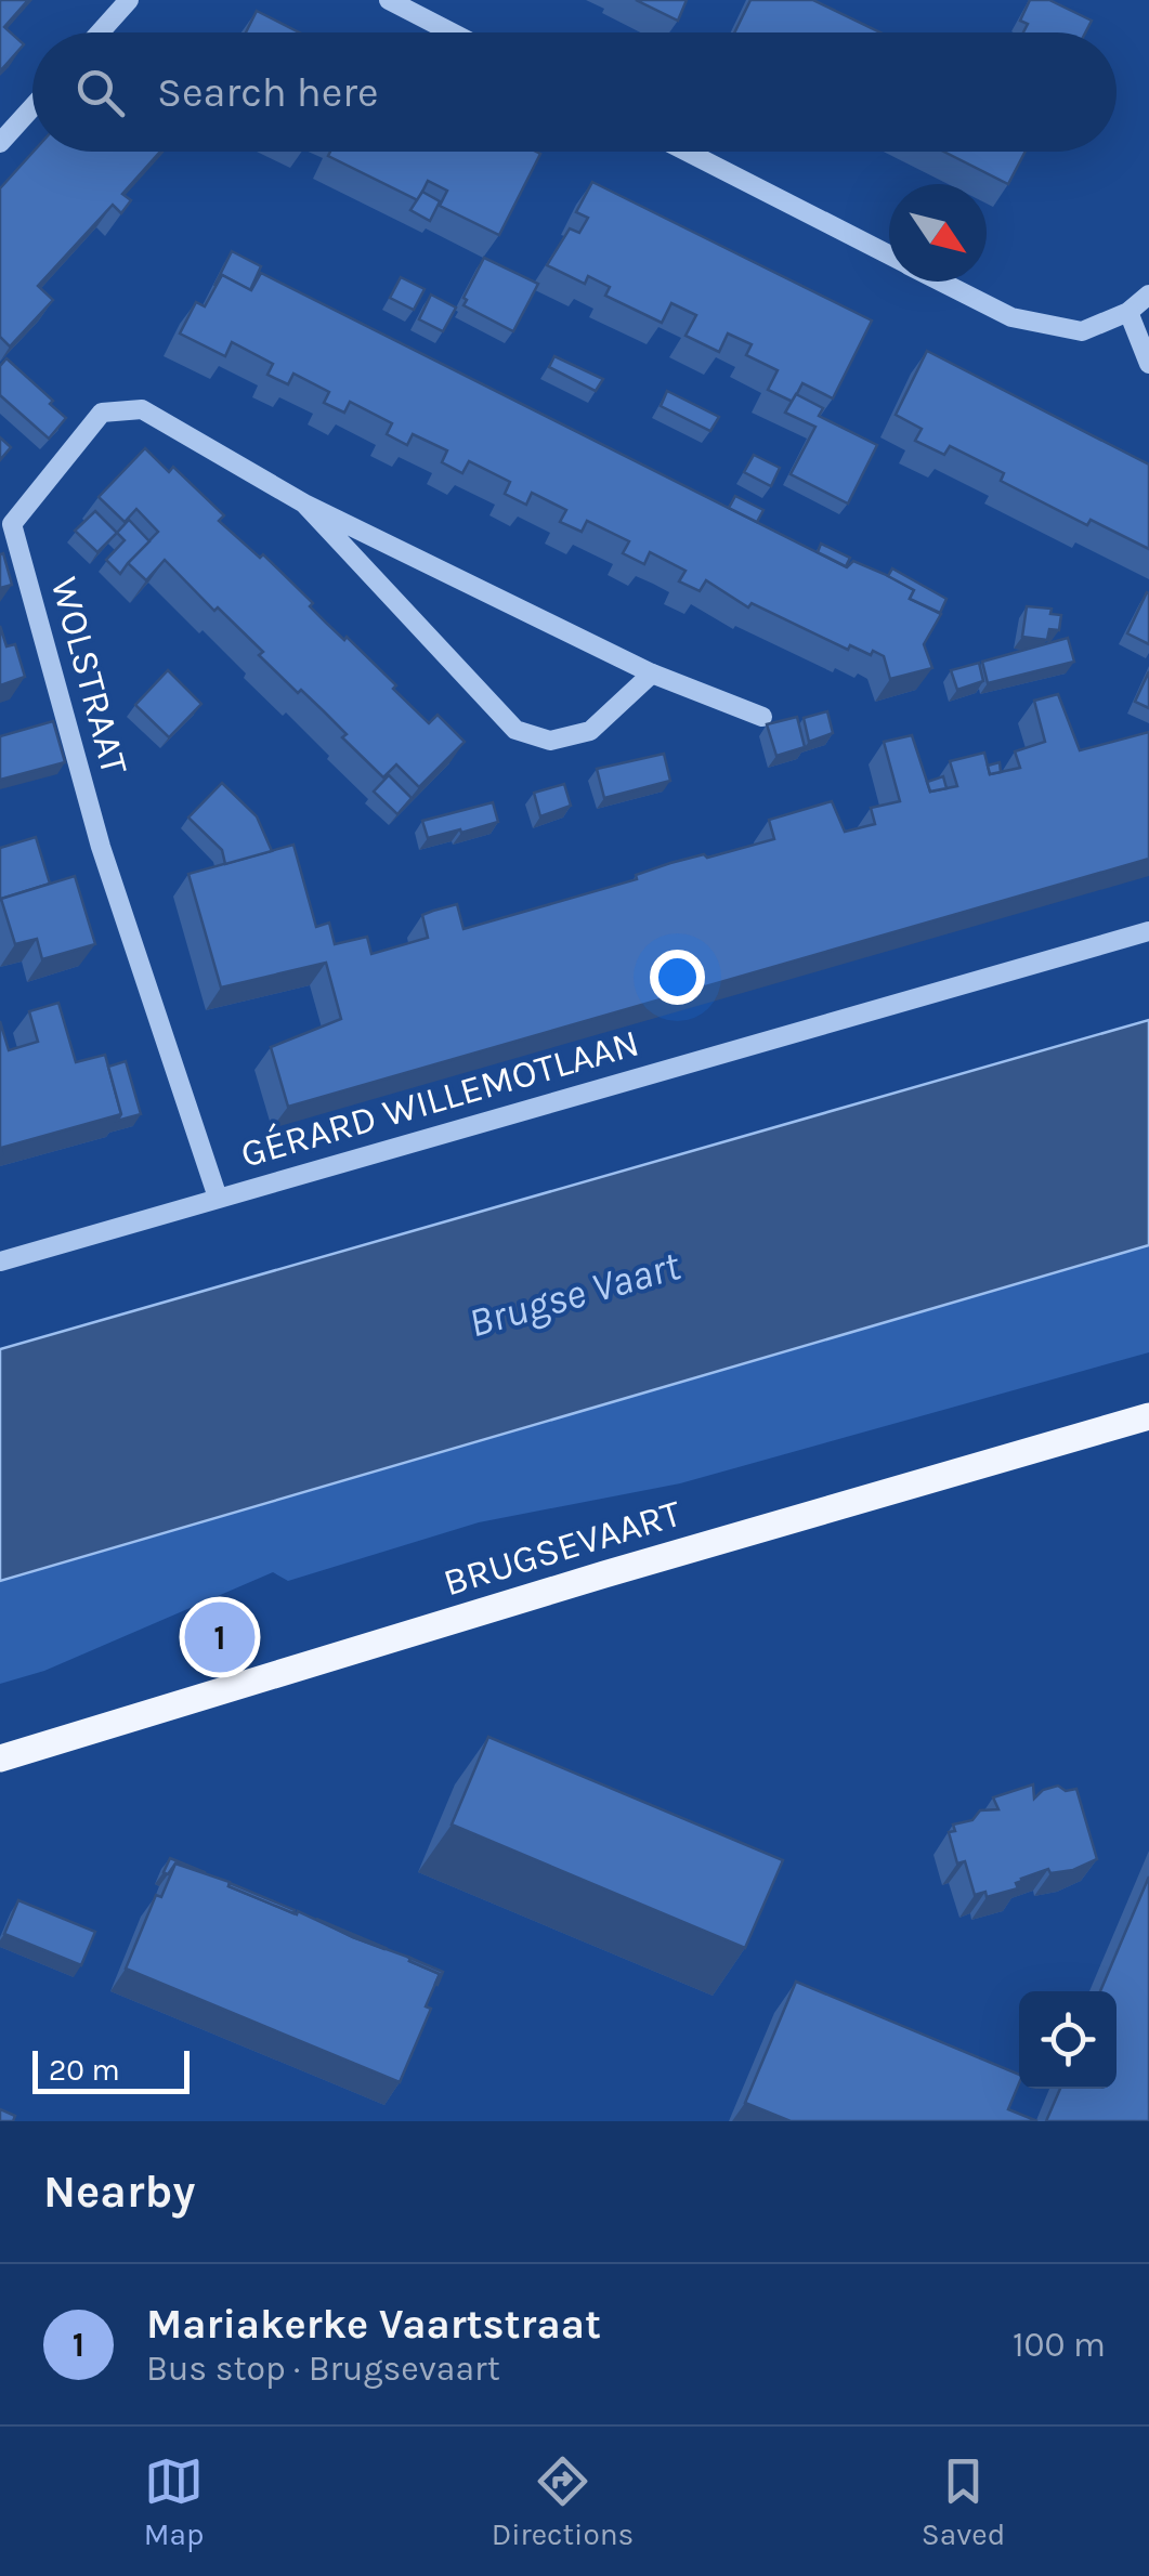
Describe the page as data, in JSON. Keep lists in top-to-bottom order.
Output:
{
  "streets": {
    "main road": ["BRUGSEVAART"],
    "street": ["WOLSTRAAT", "GÉRARD WILLEMOTLAAN"]
  },
  "crossings": [
    ["WOLSTRAAT", "GÉRARD WILLEMOTLAAN"]
  ],
  "water": ["Brugse Vaart"],
  "scale_bar": "20 m",
  "north": "bottom right",
  "page": {
    "search": "Search here",
    "pins": "1",
    "scale": "20 m",
    "heading": "Nearby",
    "list": [
      {
        "mark": "1",
        "name": "Mariakerke Vaartstraat",
        "note": "Bus stop · Brugsevaart",
        "value": "100 m"
      }
    ],
    "nav": ["Map", "Directions", "Saved"]
  }
}
